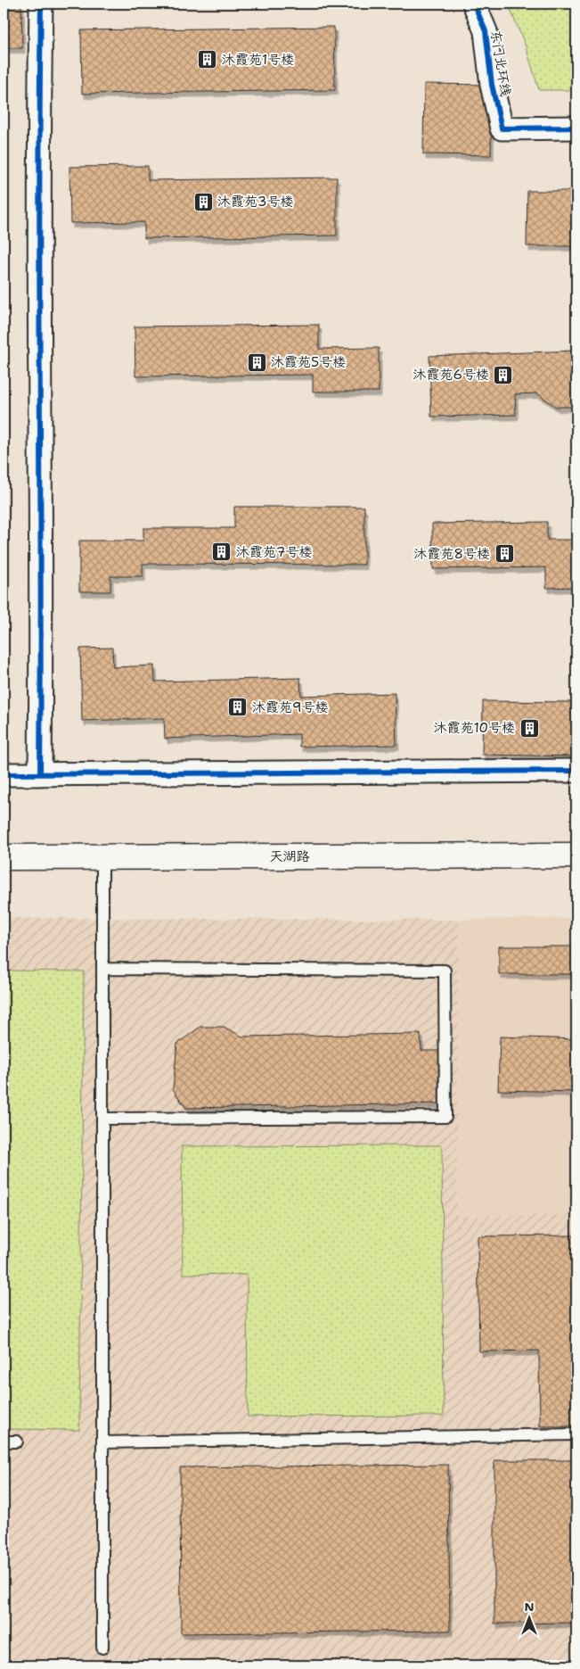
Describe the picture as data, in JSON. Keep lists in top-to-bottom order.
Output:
{
  "streets": {
    "street": ["东门北环线", "天湖路"]
  },
  "places": {
    "building": [
      "沐霞苑1号楼",
      "沐霞苑3号楼",
      "沐霞苑5号楼",
      "沐霞苑6号楼",
      "沐霞苑7号楼",
      "沐霞苑8号楼",
      "沐霞苑9号楼",
      "沐霞苑10号楼"
    ]
  },
  "north": "top"
}
